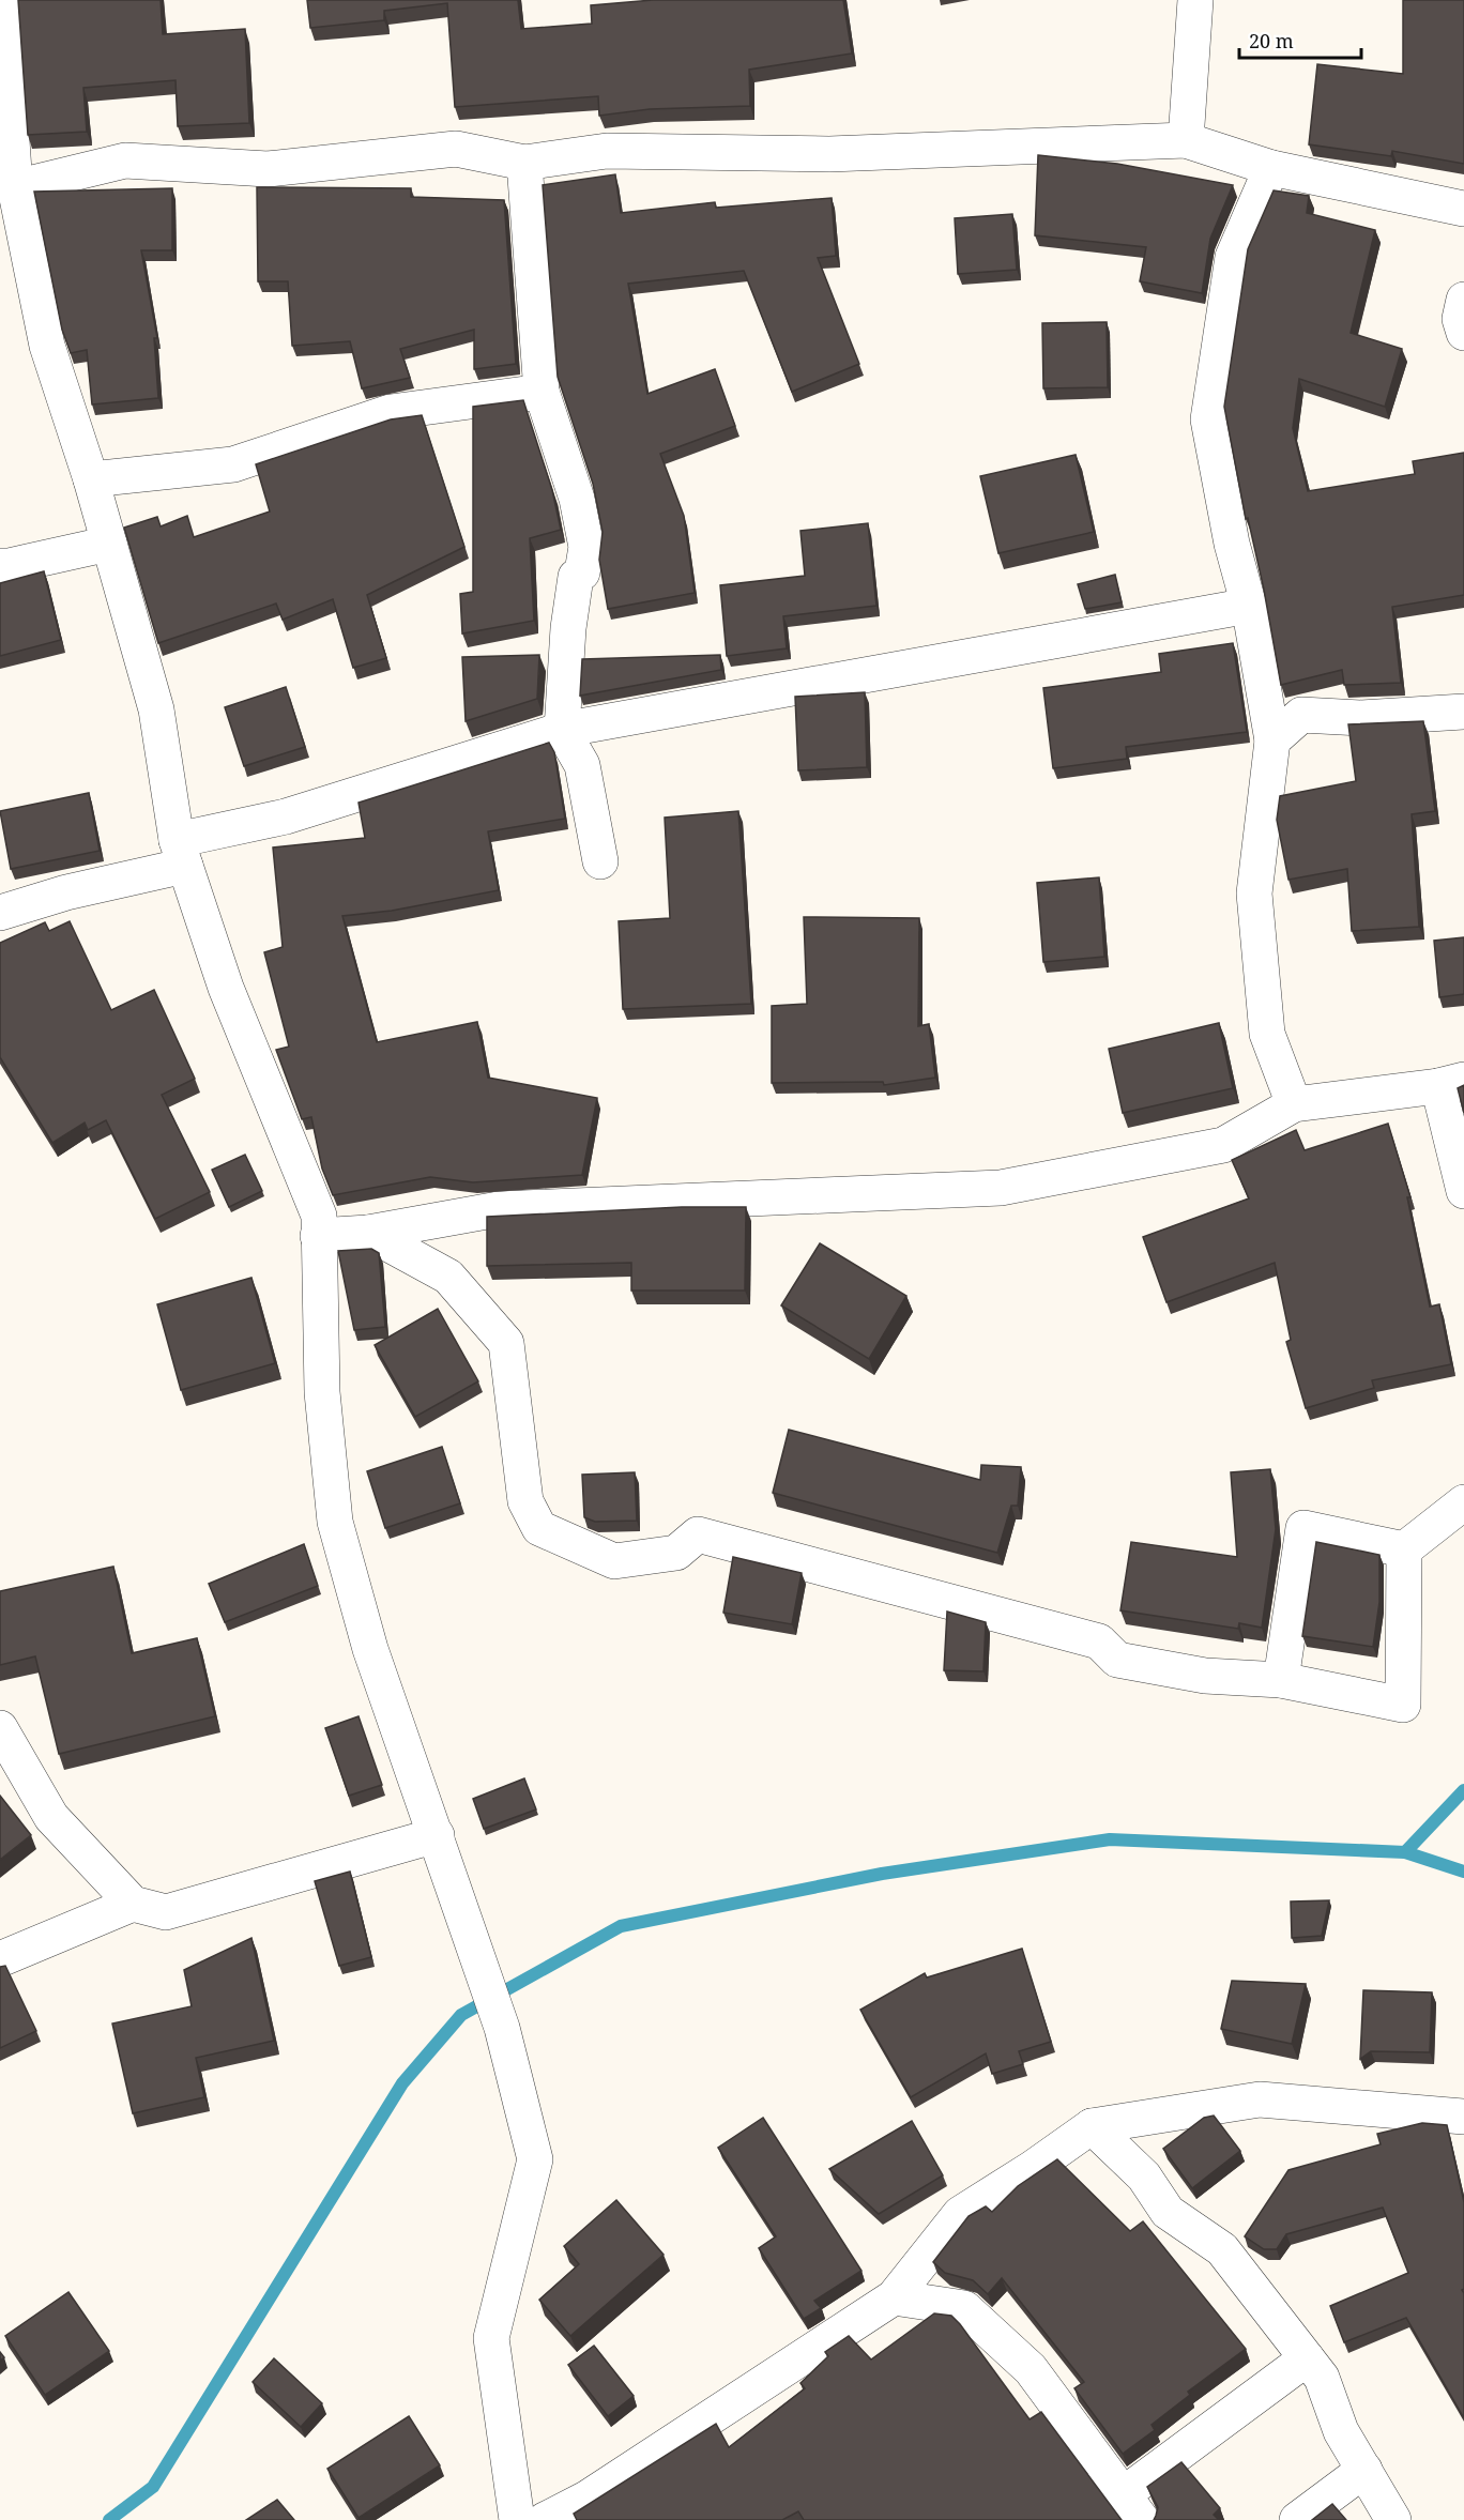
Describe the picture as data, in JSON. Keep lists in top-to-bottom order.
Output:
{
  "scale_bar": "20 m"
}
